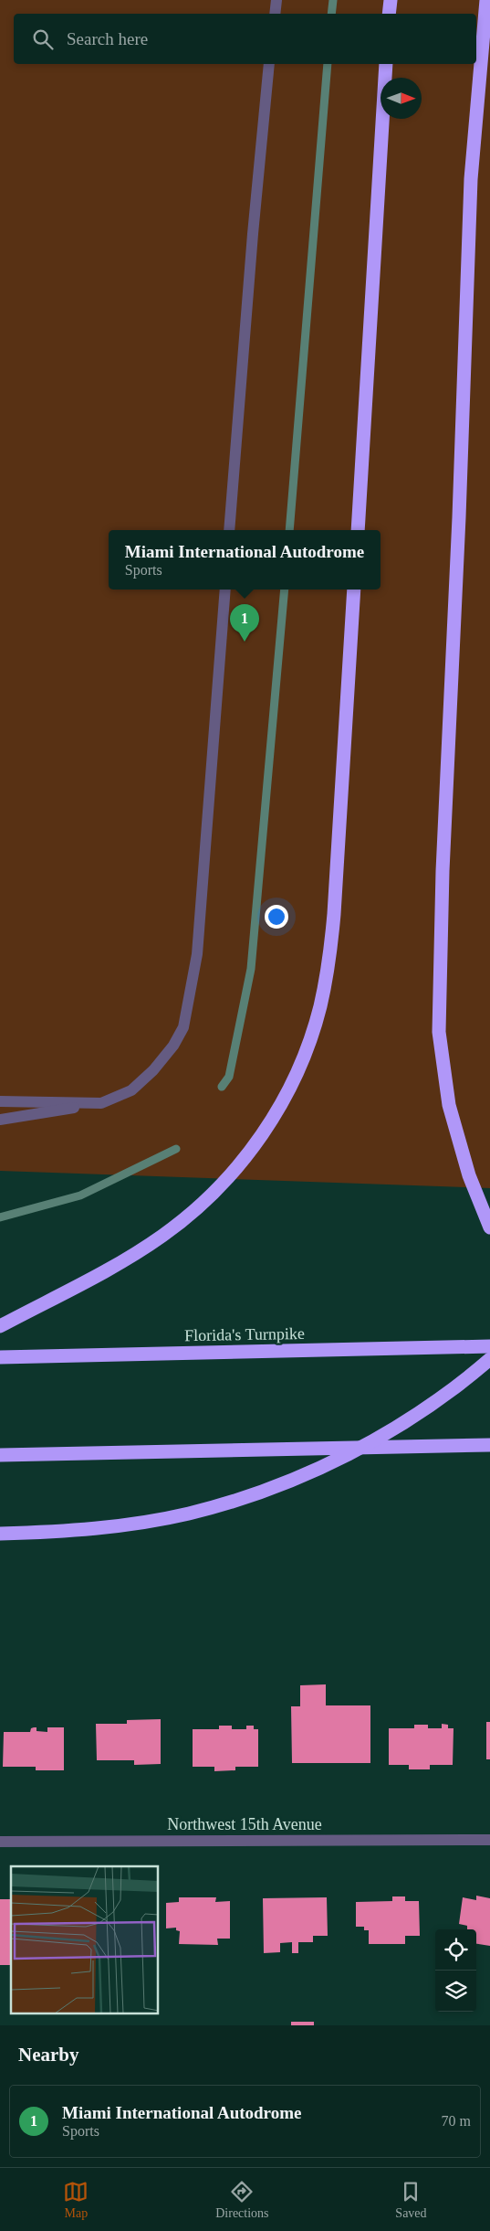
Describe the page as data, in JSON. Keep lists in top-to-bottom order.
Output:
{
  "streets": {
    "highway": ["Florida's Turnpike"],
    "street": ["Northwest 15th Avenue"]
  },
  "north": "right",
  "page": {
    "search": "Search here",
    "popup": ["Miami International Autodrome", "Sports"],
    "pins": "1",
    "heading": "Nearby",
    "list": [
      {
        "mark": "1",
        "name": "Miami International Autodrome",
        "note": "Sports",
        "value": "70 m"
      }
    ],
    "nav": ["Map", "Directions", "Saved"]
  }
}
